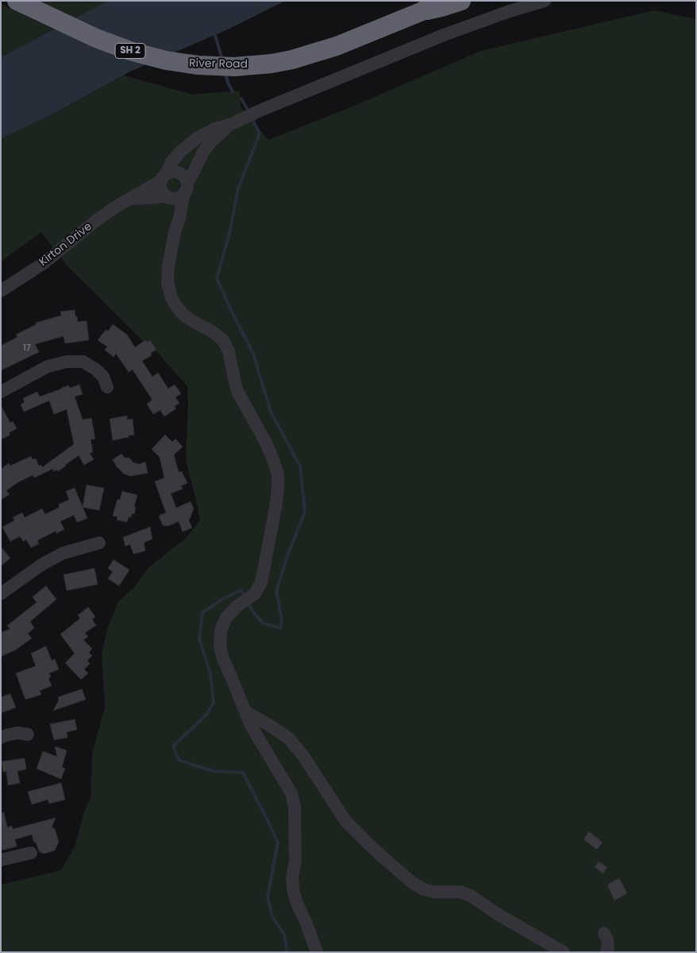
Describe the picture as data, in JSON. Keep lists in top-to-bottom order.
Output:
{
  "streets": {
    "highway": ["SH 2", "River Road"],
    "street": ["Kirton Drive"]
  },
  "house_numbers": ["17"]
}
